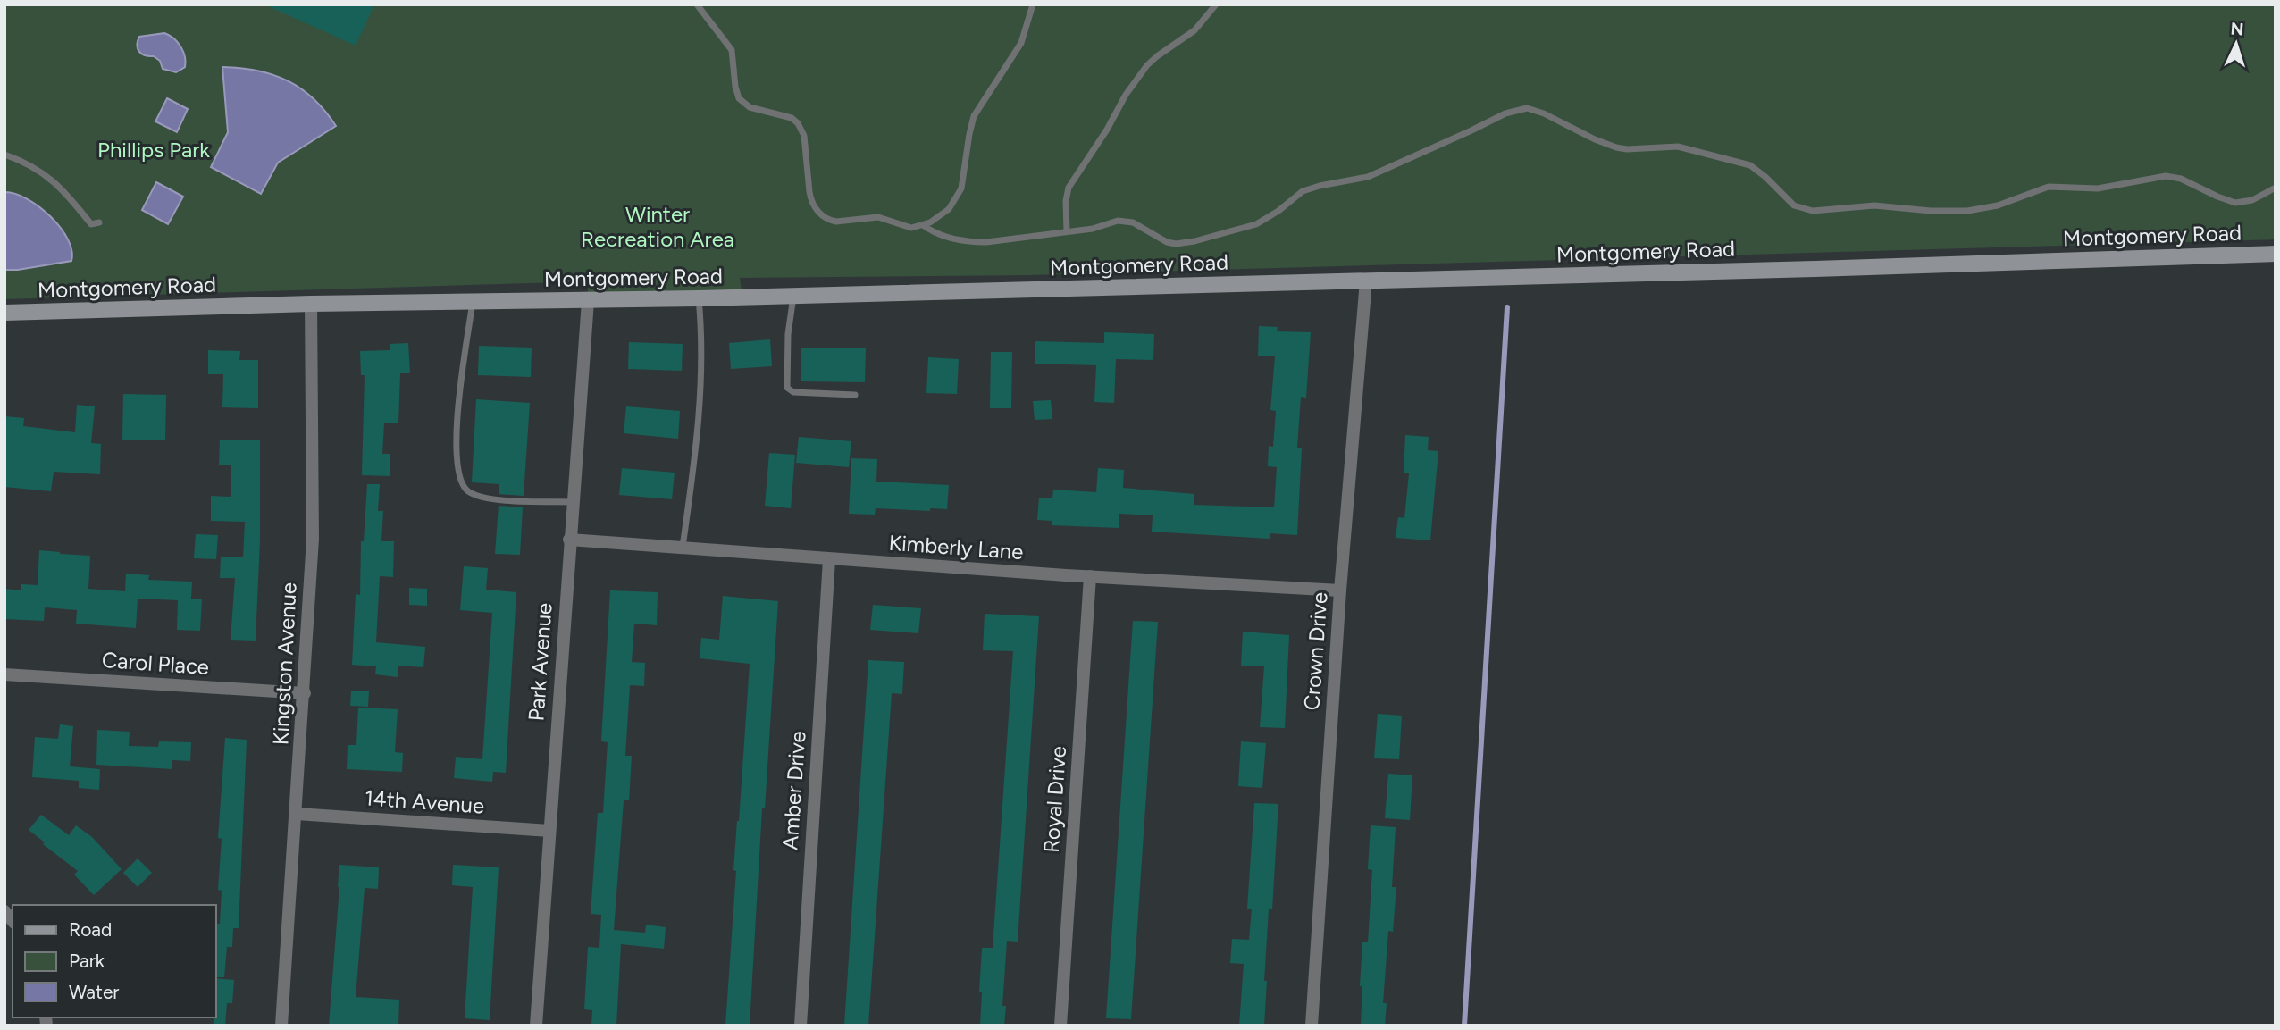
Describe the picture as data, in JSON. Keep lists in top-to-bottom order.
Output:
{
  "streets": {
    "street": [
      "Montgomery Road",
      "Kimberly Lane",
      "Crown Drive",
      "Park Avenue",
      "Carol Place",
      "Kingston Avenue",
      "Amber Drive",
      "Royal Drive",
      "14th Avenue"
    ]
  },
  "crossings": [
    ["Montgomery Road", "Crown Drive"],
    ["Montgomery Road", "Park Avenue"],
    ["Montgomery Road", "Kingston Avenue"],
    ["Kimberly Lane", "Crown Drive"],
    ["Kimberly Lane", "Park Avenue"],
    ["Kimberly Lane", "Amber Drive"],
    ["Kimberly Lane", "Royal Drive"],
    ["Park Avenue", "14th Avenue"],
    ["Carol Place", "Kingston Avenue"],
    ["Kingston Avenue", "14th Avenue"]
  ],
  "parks": ["Phillips Park", "Winter Recreation Area"],
  "legend": ["Road", "Park", "Water"],
  "north": "top"
}
